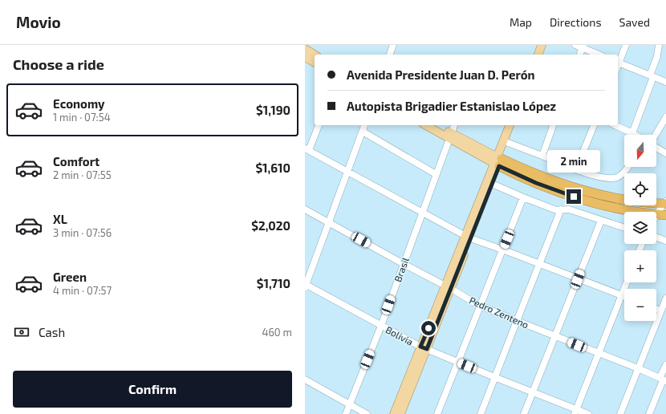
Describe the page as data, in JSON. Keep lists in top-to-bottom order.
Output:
{
  "streets": {
    "street": ["Brasil", "Pedro Zenteno", "Bolivia"]
  },
  "crossings": [
    ["Brasil", "Pedro Zenteno"],
    ["Brasil", "Bolivia"]
  ],
  "north": "bottom",
  "page": {
    "header": "Movio",
    "nav": ["Map", "Directions", "Saved"],
    "heading": "Choose a ride",
    "banner": ["Avenida Presidente Juan D. Perón", "Autopista Brigadier Estanislao López"],
    "list": [
      {
        "name": "Economy",
        "note": "1 min · 07:54",
        "value": "$1,190"
      },
      {
        "name": "Comfort",
        "note": "2 min · 07:55",
        "value": "$1,610"
      },
      {
        "name": "XL",
        "note": "3 min · 07:56",
        "value": "$2,020"
      },
      {
        "name": "Green",
        "note": "4 min · 07:57",
        "value": "$1,710"
      }
    ],
    "map_buttons": ["+", "−"],
    "bubble": "2 min",
    "pay": ["Cash", "460 m"],
    "buttons": "Confirm"
  }
}
